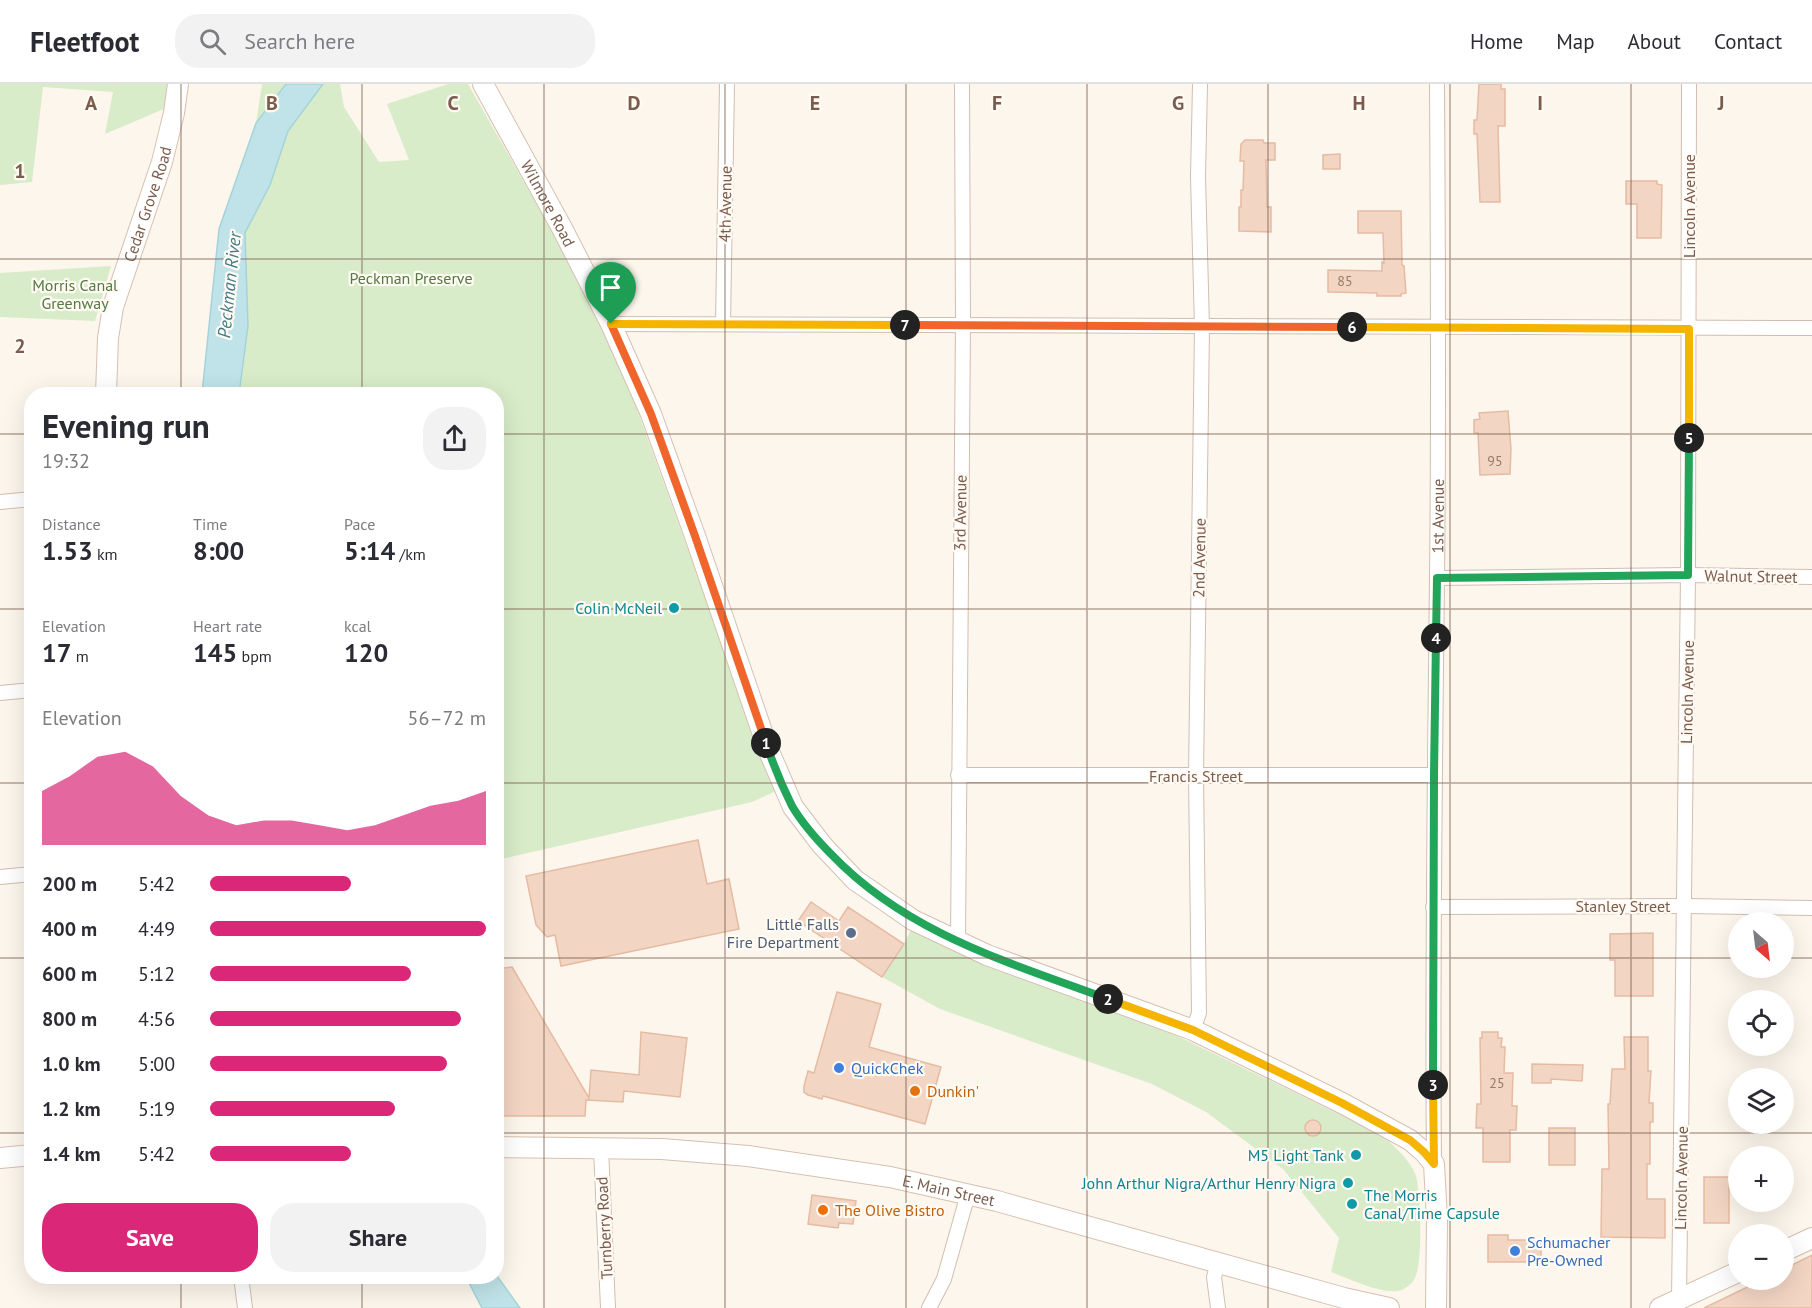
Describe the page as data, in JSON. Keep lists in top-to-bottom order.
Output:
{
  "streets": {
    "street": [
      "Cedar Grove Road",
      "Wilmore Road",
      "4th Avenue",
      "Lincoln Avenue",
      "3rd Avenue",
      "1st Avenue",
      "2nd Avenue",
      "Walnut Street",
      "Francis Street",
      "Stanley Street",
      "E. Main Street",
      "Turnberry Road"
    ]
  },
  "crossings": [
    ["Wilmore Road", "3rd Avenue"],
    ["Wilmore Road", "1st Avenue"],
    ["Wilmore Road", "2nd Avenue"],
    ["Lincoln Avenue", "Walnut Street"],
    ["Lincoln Avenue", "Stanley Street"],
    ["3rd Avenue", "Francis Street"],
    ["1st Avenue", "Walnut Street"],
    ["1st Avenue", "Francis Street"],
    ["1st Avenue", "Stanley Street"],
    ["2nd Avenue", "Francis Street"],
    ["E. Main Street", "Turnberry Road"]
  ],
  "water": ["Peckman River"],
  "parks": ["Peckman Preserve", "Morris Canal Greenway"],
  "places": [
    "Colin McNeil",
    "Little Falls Fire Department",
    "QuickChek",
    "Dunkin'",
    "M5 Light Tank",
    "John Arthur Nigra/Arthur Henry Nigra",
    "The Morris Canal/Time Capsule",
    "The Olive Bistro",
    "Schumacher Pre-Owned"
  ],
  "house_numbers": ["85", "95", "25"],
  "north": "bottom right",
  "page": {
    "header": "Fleetfoot",
    "search": "Search here",
    "nav": [
      "Home",
      "Map",
      "About",
      "Contact"
    ],
    "pins": [
      "7",
      "6",
      "5",
      "4",
      "1",
      "2",
      "3"
    ],
    "heading": ["Evening run", "19:32"],
    "stats": [
      ["Distance", "1.53 km"],
      ["Time", "8:00"],
      ["Pace", "5:14 /km"],
      ["Elevation", "17 m"],
      ["Heart rate", "145 bpm"],
      ["kcal", "120"]
    ],
    "chart": ["Elevation", "56–72 m"],
    "list": [
      {
        "name": "200 m",
        "note": "5:42"
      },
      {
        "name": "400 m",
        "note": "4:49"
      },
      {
        "name": "600 m",
        "note": "5:12"
      },
      {
        "name": "800 m",
        "note": "4:56"
      },
      {
        "name": "1.0 km",
        "note": "5:00"
      },
      {
        "name": "1.2 km",
        "note": "5:19"
      },
      {
        "name": "1.4 km",
        "note": "5:42"
      }
    ],
    "map_buttons": ["+", "−"],
    "buttons": ["Save", "Share"]
  },
  "grid": {
    "columns": [
      "A",
      "B",
      "C",
      "D",
      "E",
      "F",
      "G",
      "H",
      "I",
      "J"
    ],
    "rows": ["1", "2"]
  }
}
